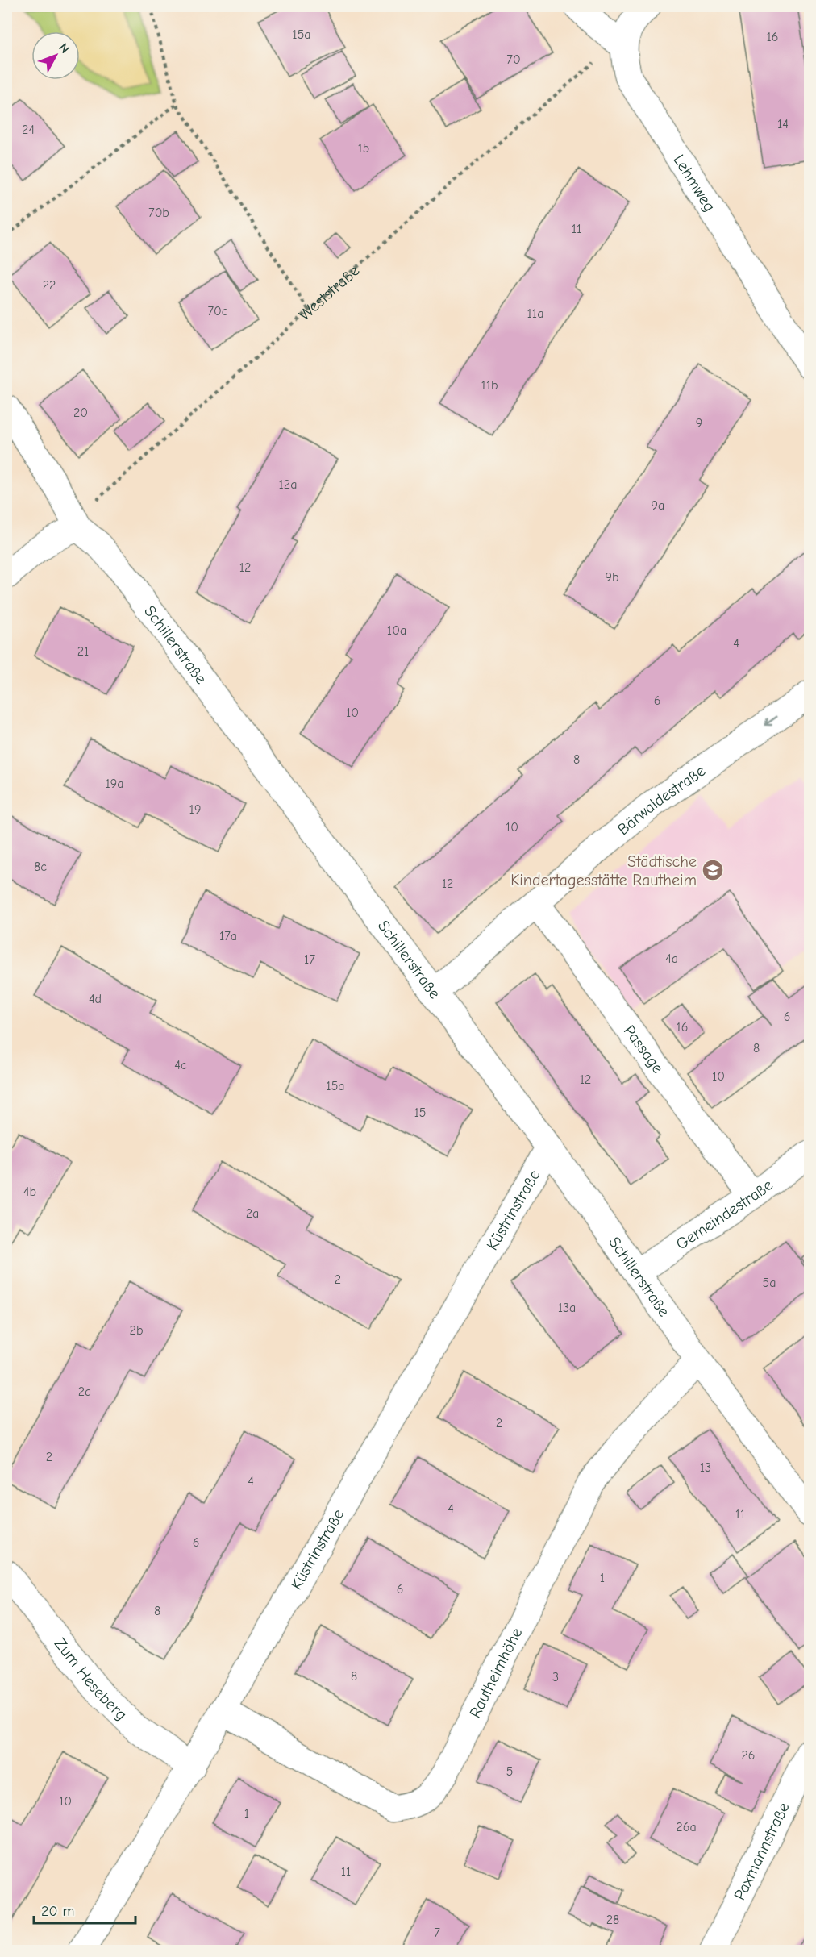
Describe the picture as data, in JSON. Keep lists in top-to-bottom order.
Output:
{
  "streets": {
    "street": [
      "Lehmweg",
      "Schillerstraße",
      "Bärwaldestraße",
      "Passage",
      "Küstrinstraße",
      "Gemeindestraße",
      "Rautheimhöhe",
      "Zum Heseberg",
      "Paxmannstraße"
    ],
    "path": ["Weststraße"]
  },
  "crossings": [
    ["Lehmweg", "Weststraße"],
    ["Weststraße", "Schillerstraße"],
    ["Schillerstraße", "Bärwaldestraße"],
    ["Schillerstraße", "Küstrinstraße"],
    ["Schillerstraße", "Gemeindestraße"],
    ["Schillerstraße", "Rautheimhöhe"],
    ["Bärwaldestraße", "Passage"],
    ["Passage", "Gemeindestraße"],
    ["Küstrinstraße", "Rautheimhöhe"],
    ["Küstrinstraße", "Zum Heseberg"]
  ],
  "one_way": ["Bärwaldestraße"],
  "places": {
    "school or university": ["Städtische Kindertagesstätte Rautheim"]
  },
  "house_numbers": [
    "15a",
    "16",
    "70",
    "14",
    "24",
    "15",
    "70b",
    "11",
    "22",
    "70c",
    "11a",
    "11b",
    "20",
    "9",
    "12a",
    "9a",
    "12",
    "9b",
    "10a",
    "4",
    "21",
    "6",
    "10",
    "8",
    "19a",
    "19",
    "10",
    "8c",
    "12",
    "17a",
    "4a",
    "17",
    "4d",
    "6",
    "16",
    "8",
    "4c",
    "10",
    "12",
    "15a",
    "15",
    "4b",
    "2a",
    "2",
    "5a",
    "13a",
    "2b",
    "2a",
    "2",
    "2",
    "13",
    "4",
    "4",
    "11",
    "6",
    "1",
    "6",
    "8",
    "8",
    "3",
    "26",
    "5",
    "10",
    "1",
    "26a",
    "11",
    "28",
    "7"
  ],
  "scale_bar": "20 m",
  "north": "top right"
}
